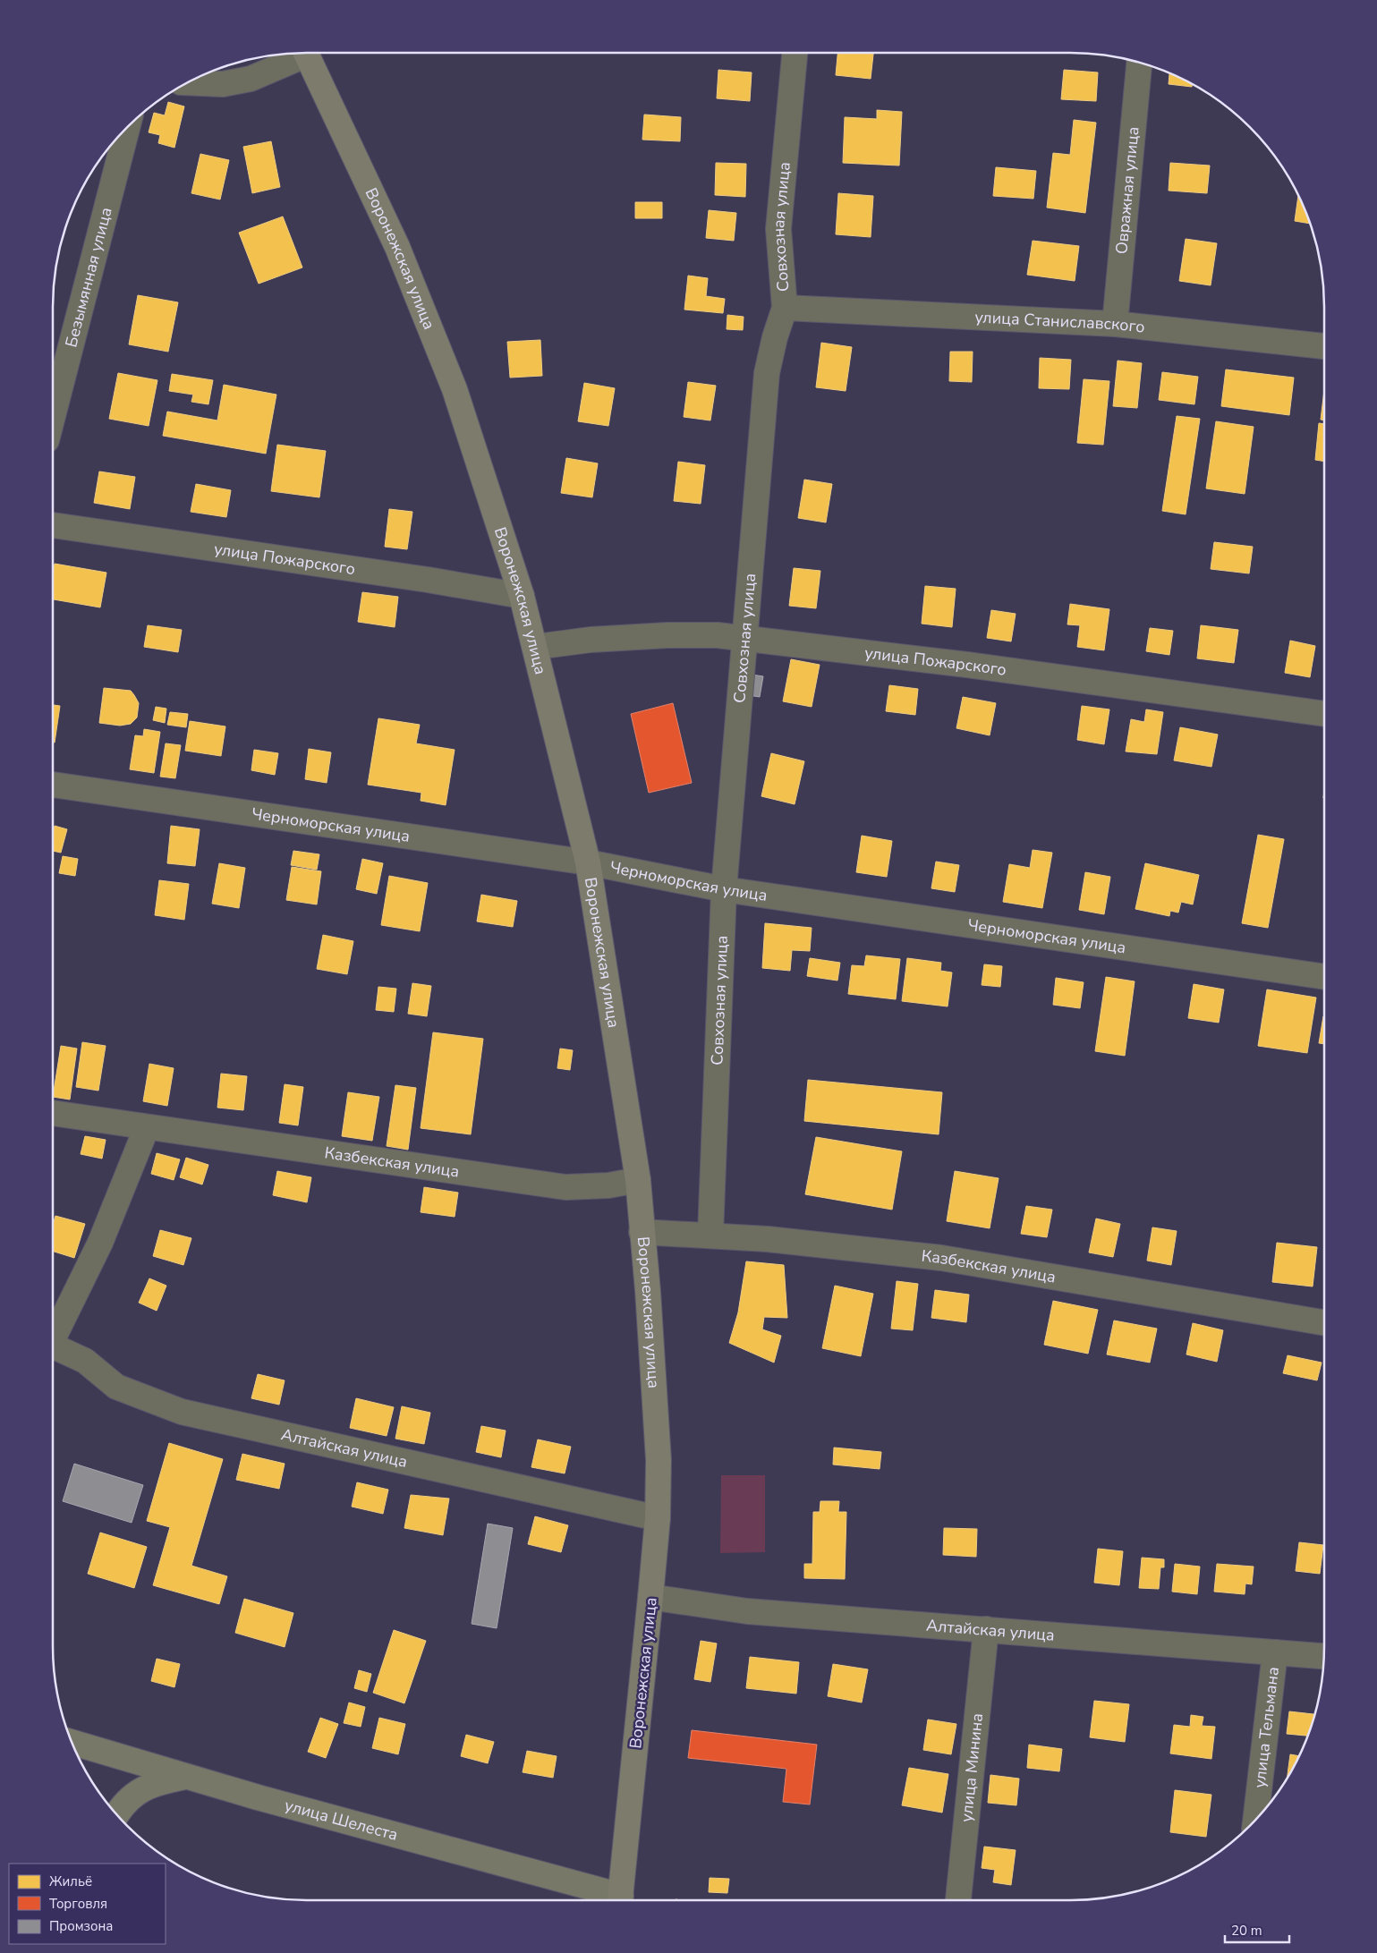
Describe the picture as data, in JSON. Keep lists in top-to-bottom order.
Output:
{
  "streets": {
    "highway": ["Воронежская улица"],
    "main road": ["улица Шелеста"],
    "street": [
      "Овражная улица",
      "Совхозная улица",
      "Безымянная улица",
      "улица Станиславского",
      "улица Пожарского",
      "Черноморская улица",
      "Казбекская улица",
      "Алтайская улица",
      "улица Тельмана",
      "улица Минина"
    ]
  },
  "crossings": [
    ["Овражная улица", "улица Станиславского"],
    ["Совхозная улица", "улица Станиславского"],
    ["Совхозная улица", "улица Пожарского"],
    ["Совхозная улица", "Черноморская улица"],
    ["Совхозная улица", "Казбекская улица"],
    ["Воронежская улица", "улица Пожарского"],
    ["Воронежская улица", "Черноморская улица"],
    ["Воронежская улица", "Казбекская улица"],
    ["Воронежская улица", "Алтайская улица"],
    ["Алтайская улица", "улица Тельмана"],
    ["Алтайская улица", "улица Минина"]
  ],
  "legend": ["Жильё", "Торговля", "Промзона"],
  "scale_bar": "20 m"
}
